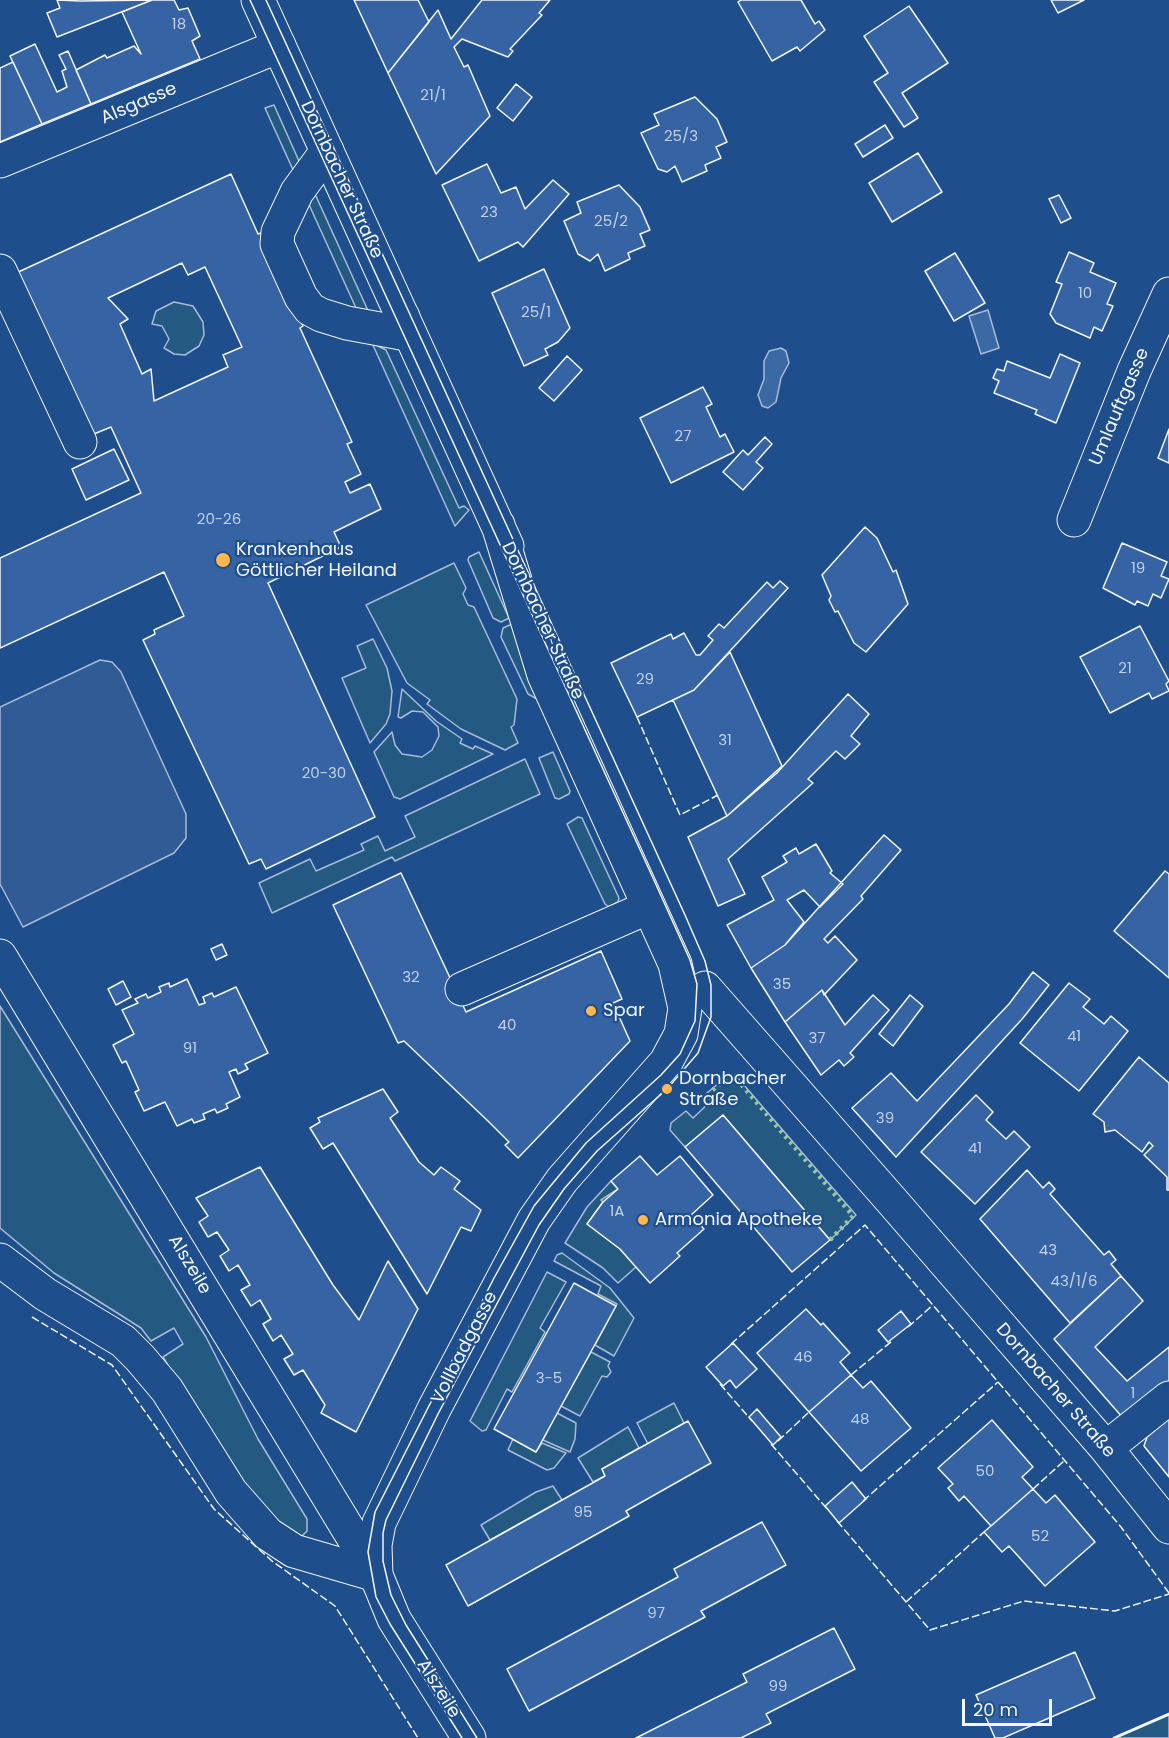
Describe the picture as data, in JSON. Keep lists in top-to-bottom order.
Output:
{
  "streets": {
    "main road": [
      "Alsgasse",
      "Dornbacher Straße",
      "Umlauftgasse",
      "Alszeile",
      "Vollbadgasse"
    ]
  },
  "crossings": [
    ["Alsgasse", "Dornbacher Straße"],
    ["Dornbacher Straße", "Vollbadgasse"],
    ["Alszeile", "Vollbadgasse"]
  ],
  "places": [
    "Krankenhaus Göttlicher Heiland",
    "Spar",
    "Dornbacher Straße",
    "Armonia Apotheke"
  ],
  "house_numbers": [
    "18",
    "21/1",
    "25/3",
    "23",
    "25/2",
    "10",
    "25/1",
    "27",
    "20-26",
    "19",
    "21",
    "29",
    "31",
    "20-30",
    "32",
    "35",
    "40",
    "41",
    "37",
    "91",
    "39",
    "41",
    "1A",
    "43",
    "43/1/6",
    "46",
    "3-5",
    "1",
    "48",
    "50",
    "95",
    "52",
    "97",
    "99"
  ],
  "scale_bar": "20 m"
}
